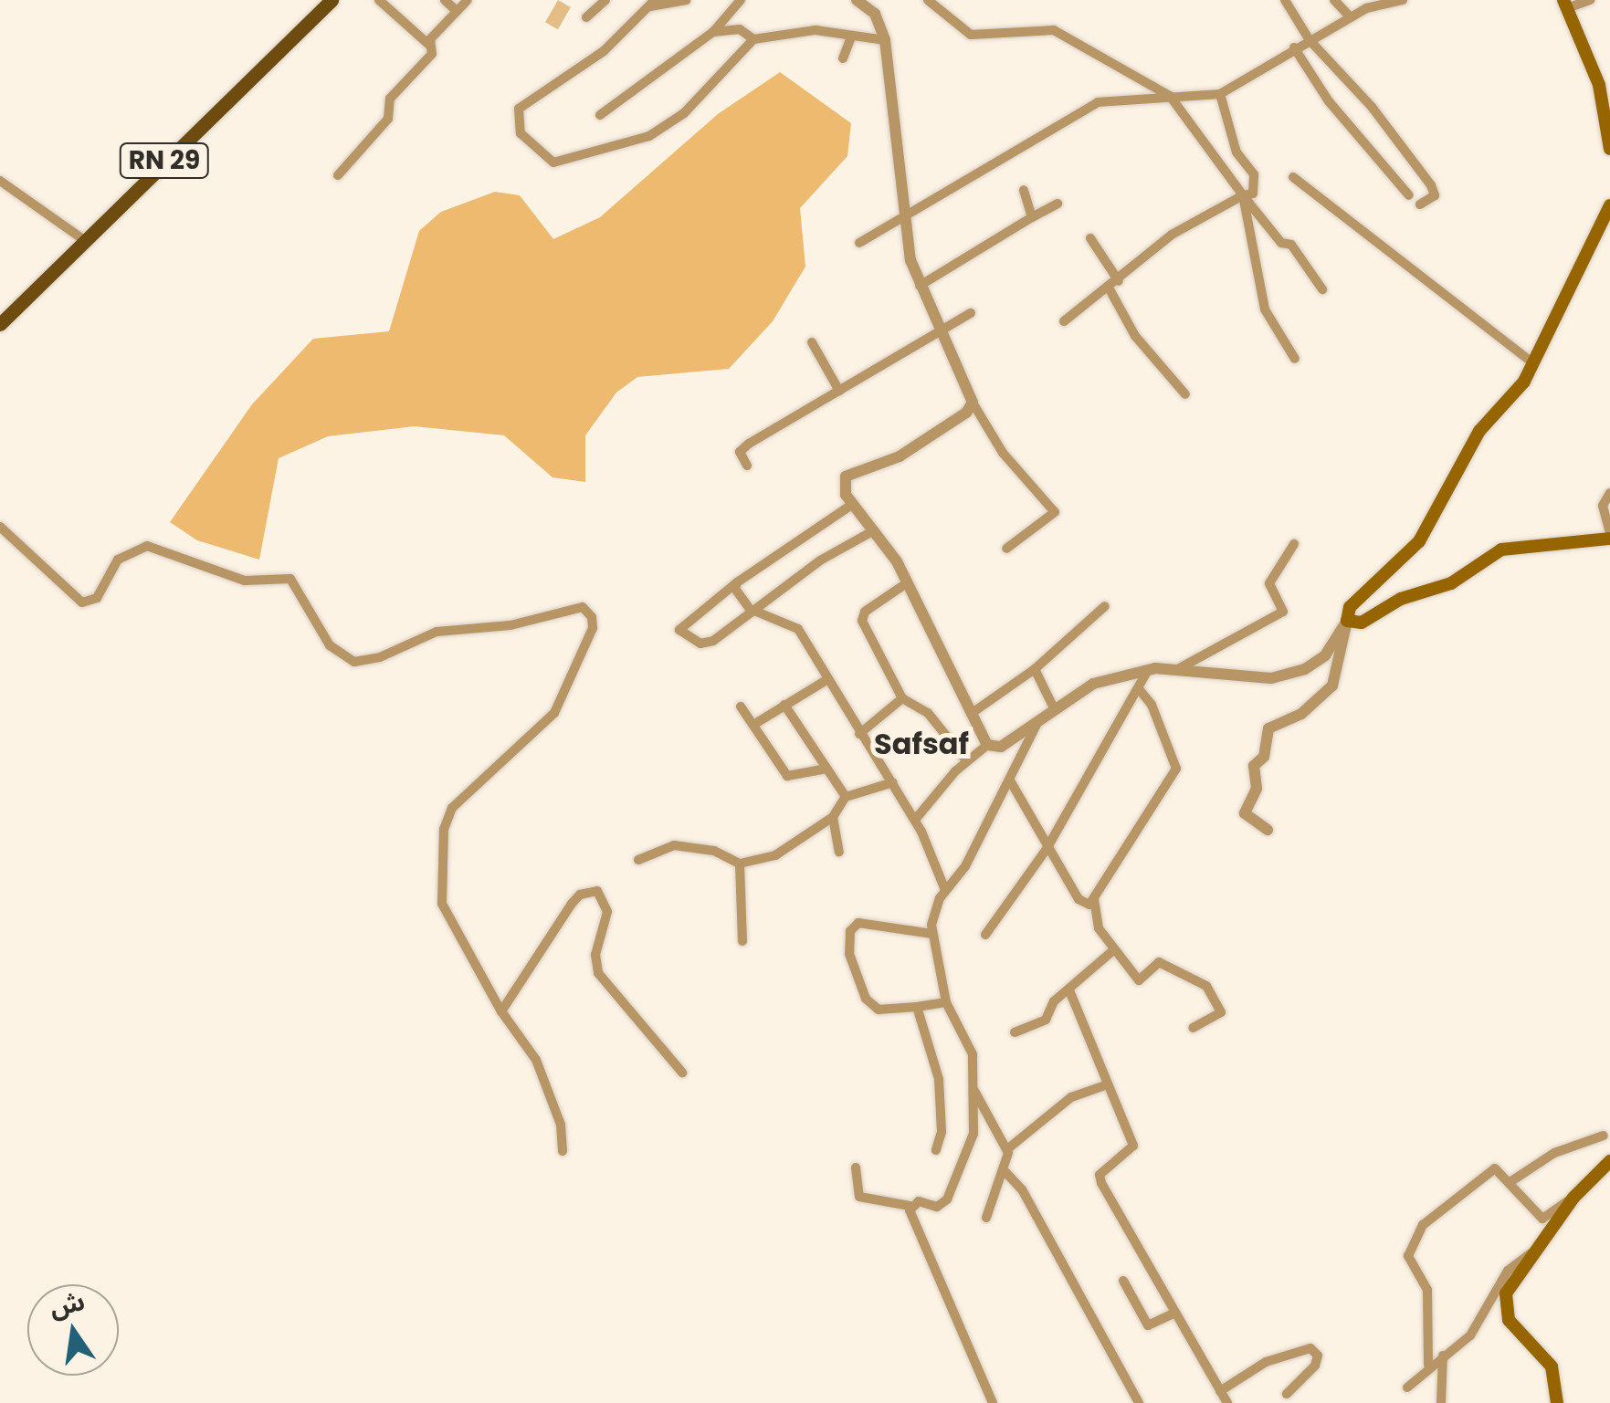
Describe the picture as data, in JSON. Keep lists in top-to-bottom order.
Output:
{
  "streets": {
    "main road": ["RN 29"]
  },
  "districts": ["Safsaf"],
  "north": "top"
}
